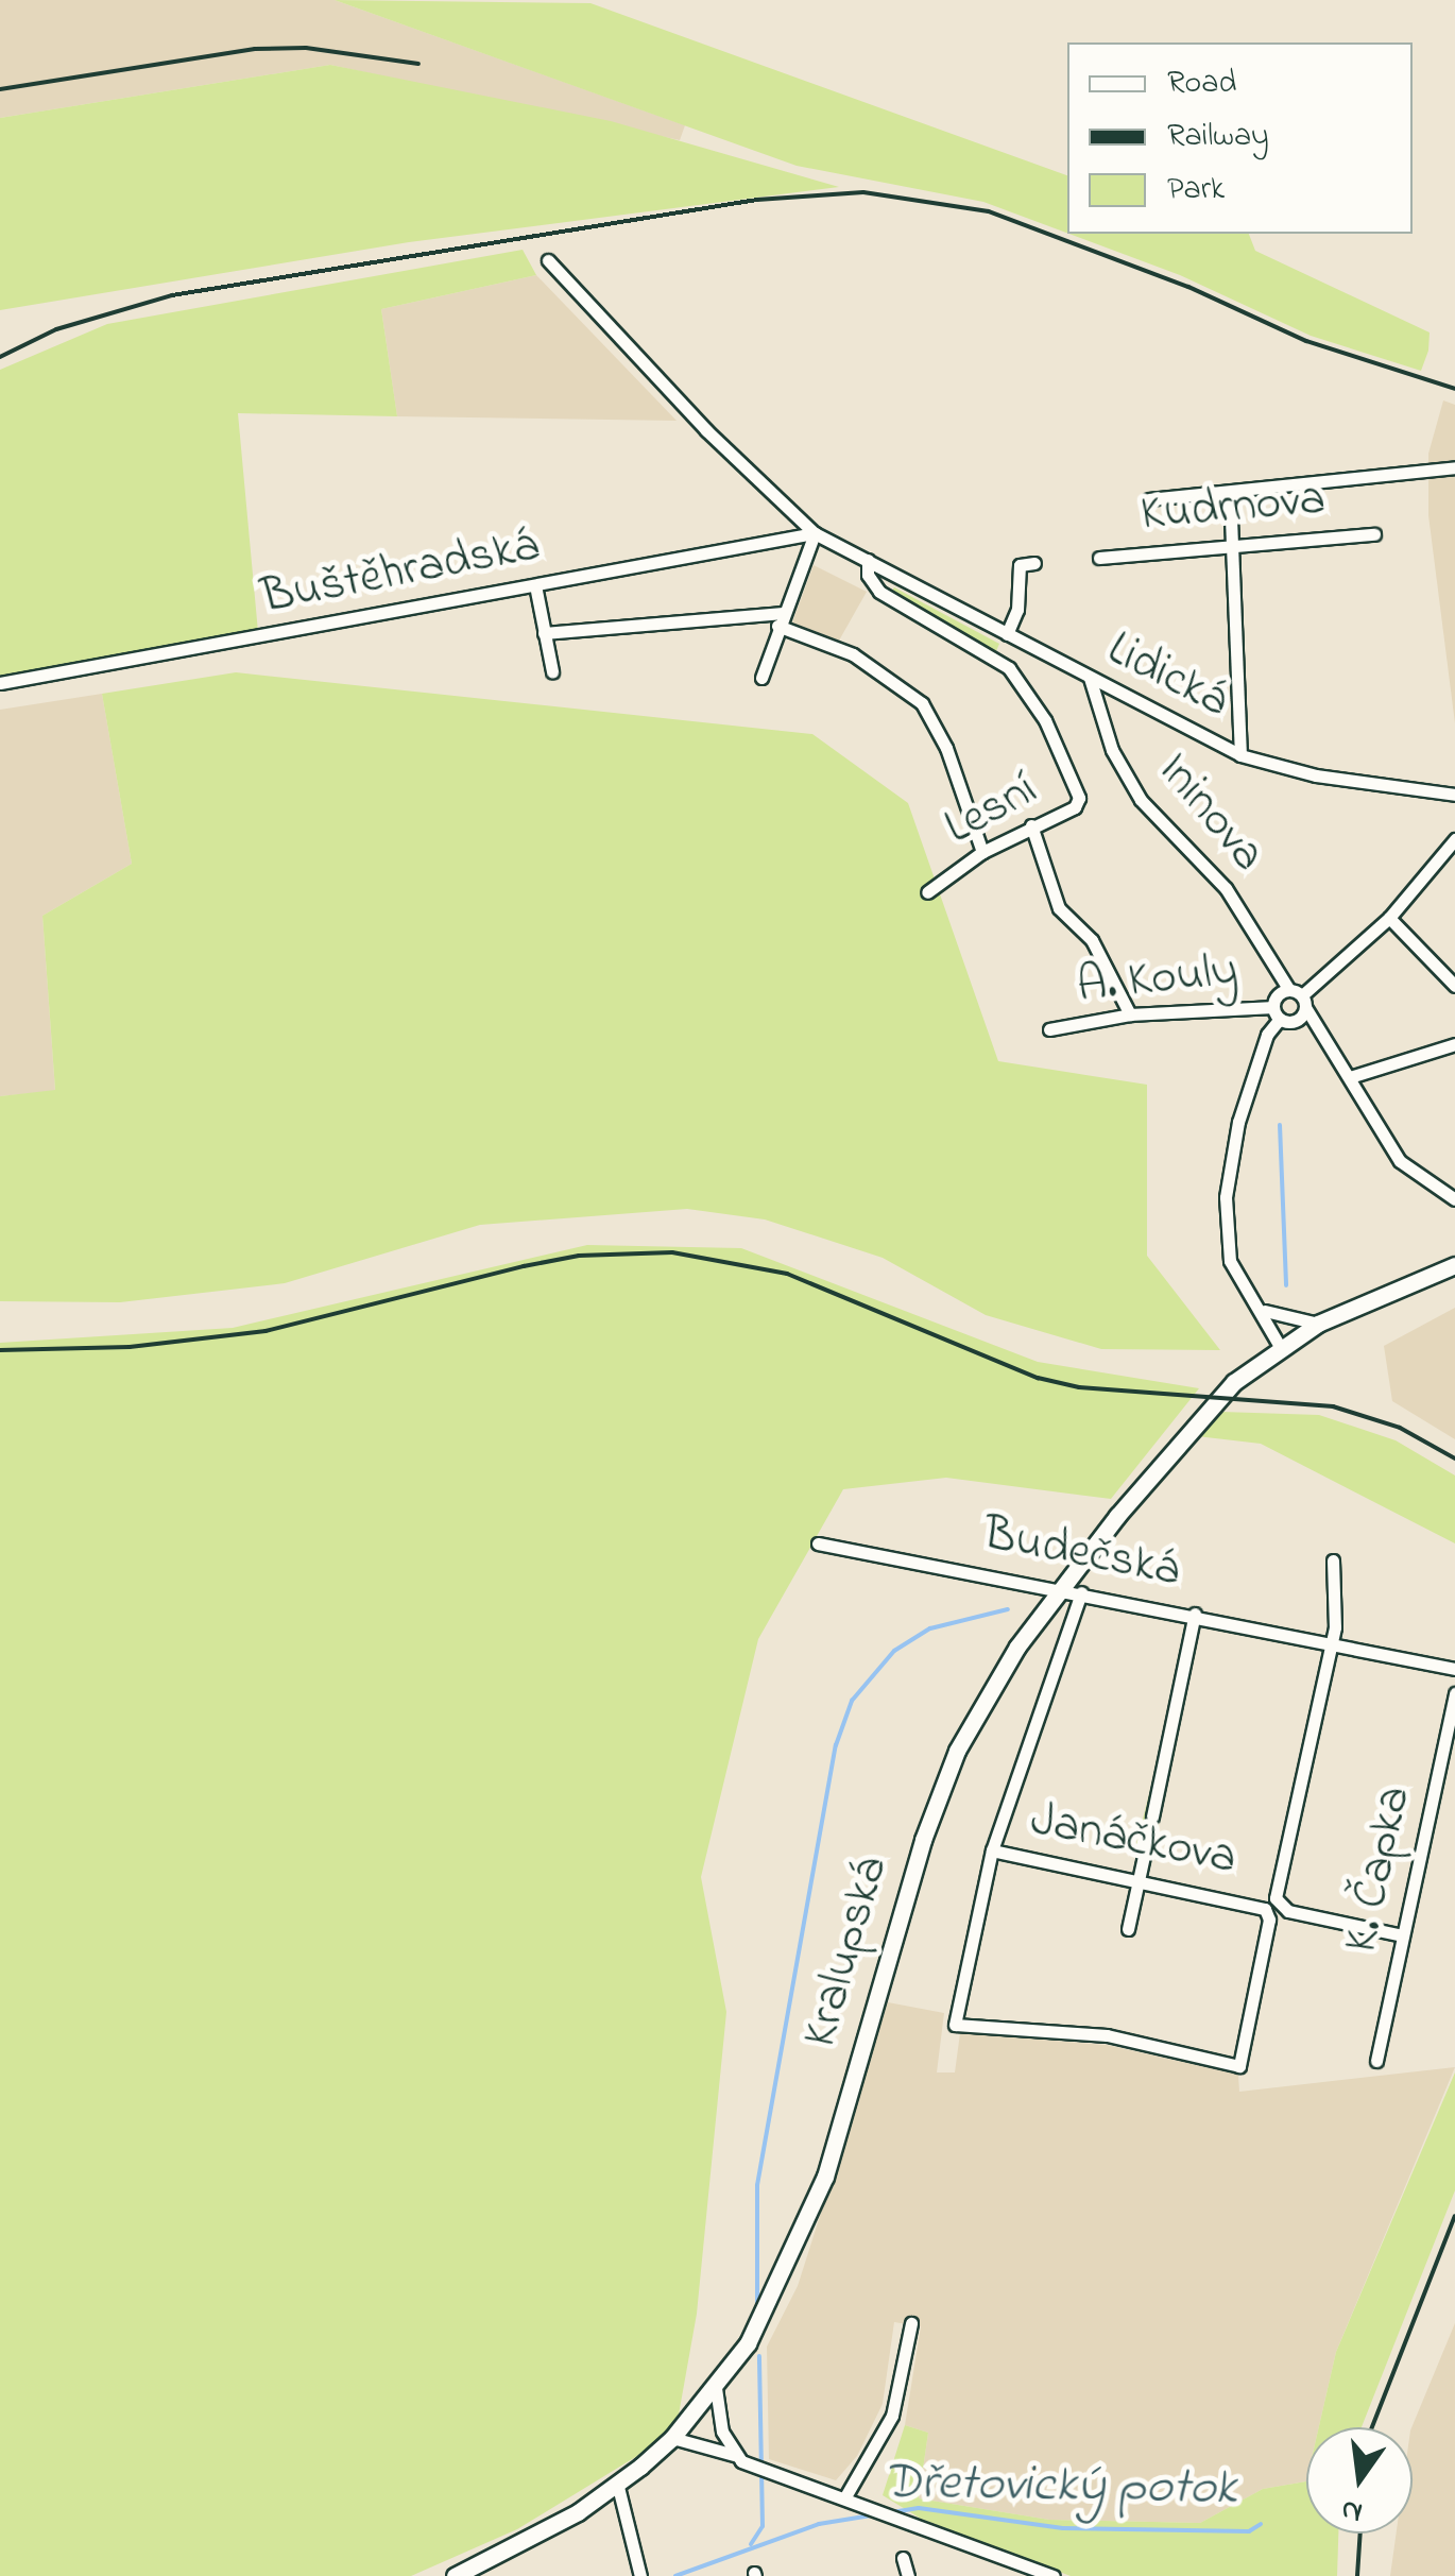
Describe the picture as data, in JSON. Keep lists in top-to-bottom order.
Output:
{
  "streets": {
    "main road": ["Kralupská"],
    "street": [
      "Kudrnova",
      "Buštěhradská",
      "Lidická",
      "Lesní",
      "Ininova",
      "A. Kouly",
      "Budečská",
      "Janáčkova",
      "K. Čapka"
    ]
  },
  "crossings": [
    ["Buštěhradská", "Lidická"],
    ["Lidická", "Lesní"],
    ["Lidická", "Ininova"],
    ["Budečská", "Janáčkova"],
    ["Budečská", "Kralupská"],
    ["Janáčkova", "K. Čapka"]
  ],
  "water": ["Dřetovický potok"],
  "legend": ["Road", "Railway", "Park"],
  "north": "bottom"
}
